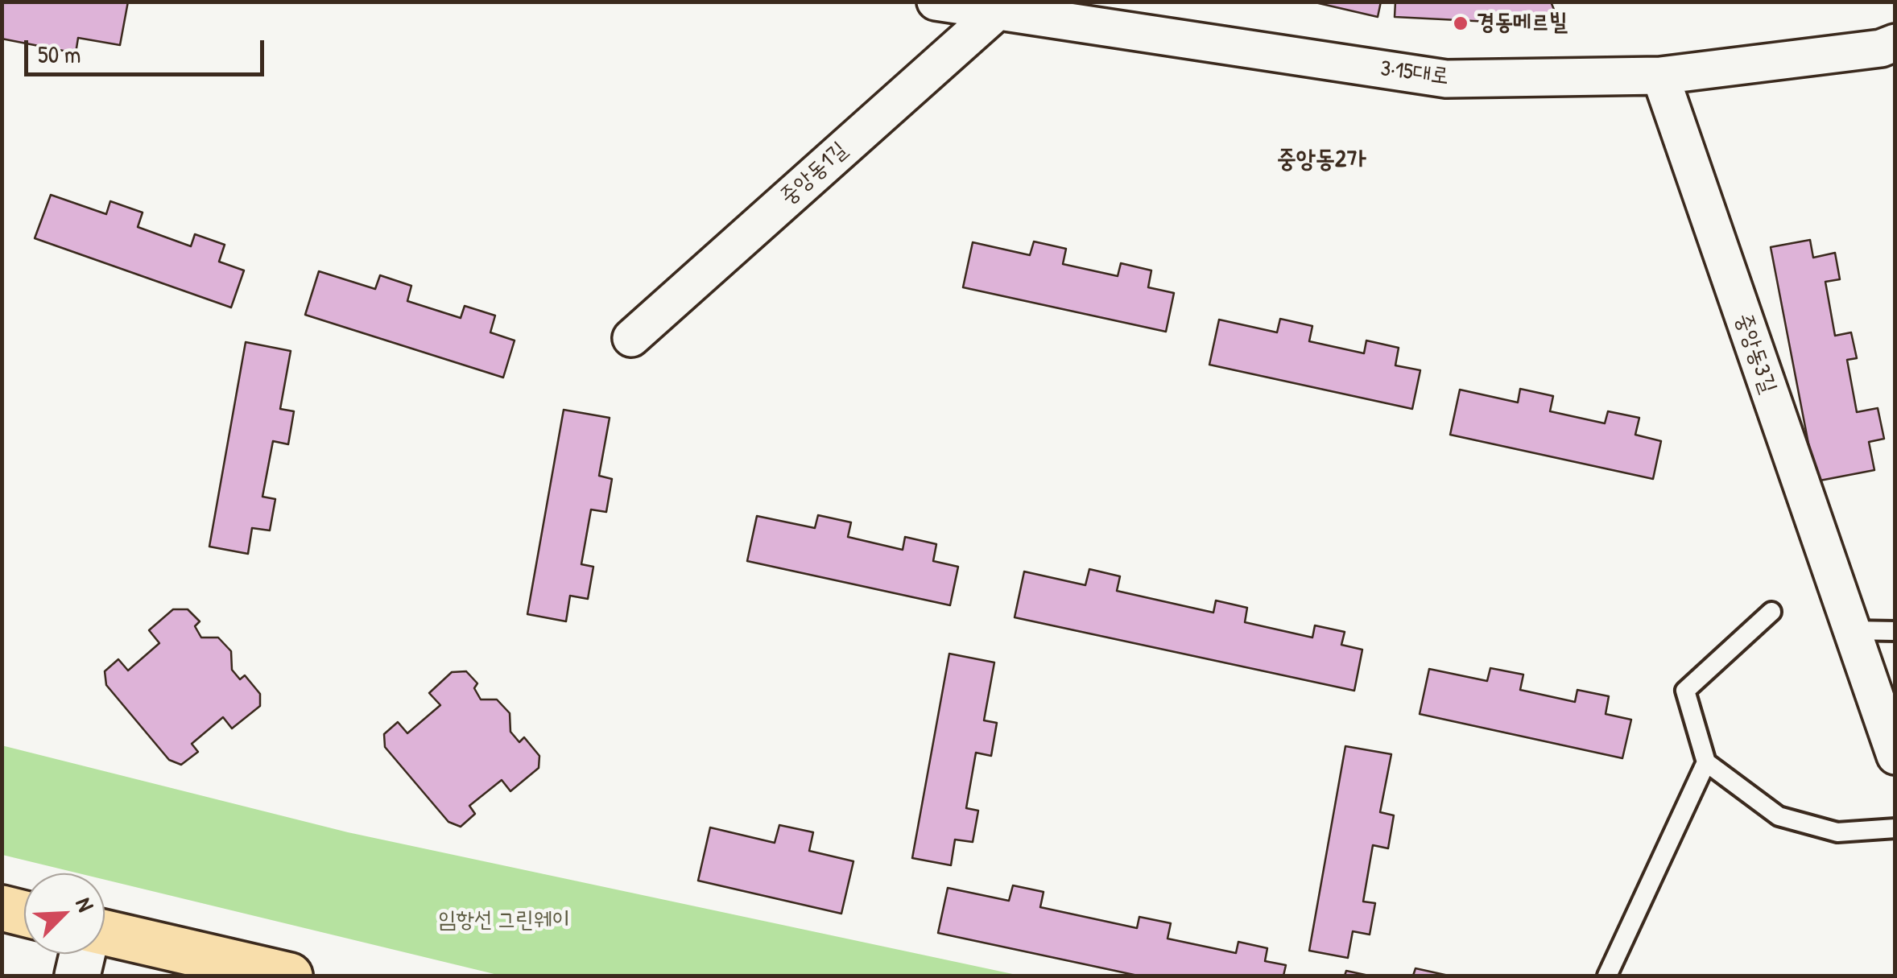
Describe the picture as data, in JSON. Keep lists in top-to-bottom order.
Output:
{
  "streets": {
    "street": ["3·15대로", "중앙동1길", "중앙동3길"]
  },
  "crossings": [
    ["3·15대로", "중앙동1길"],
    ["3·15대로", "중앙동3길"]
  ],
  "districts": ["중앙동2가"],
  "parks": ["임항선 그린웨이"],
  "places": ["경동메르빌"],
  "scale_bar": "50 m",
  "north": "top right"
}
